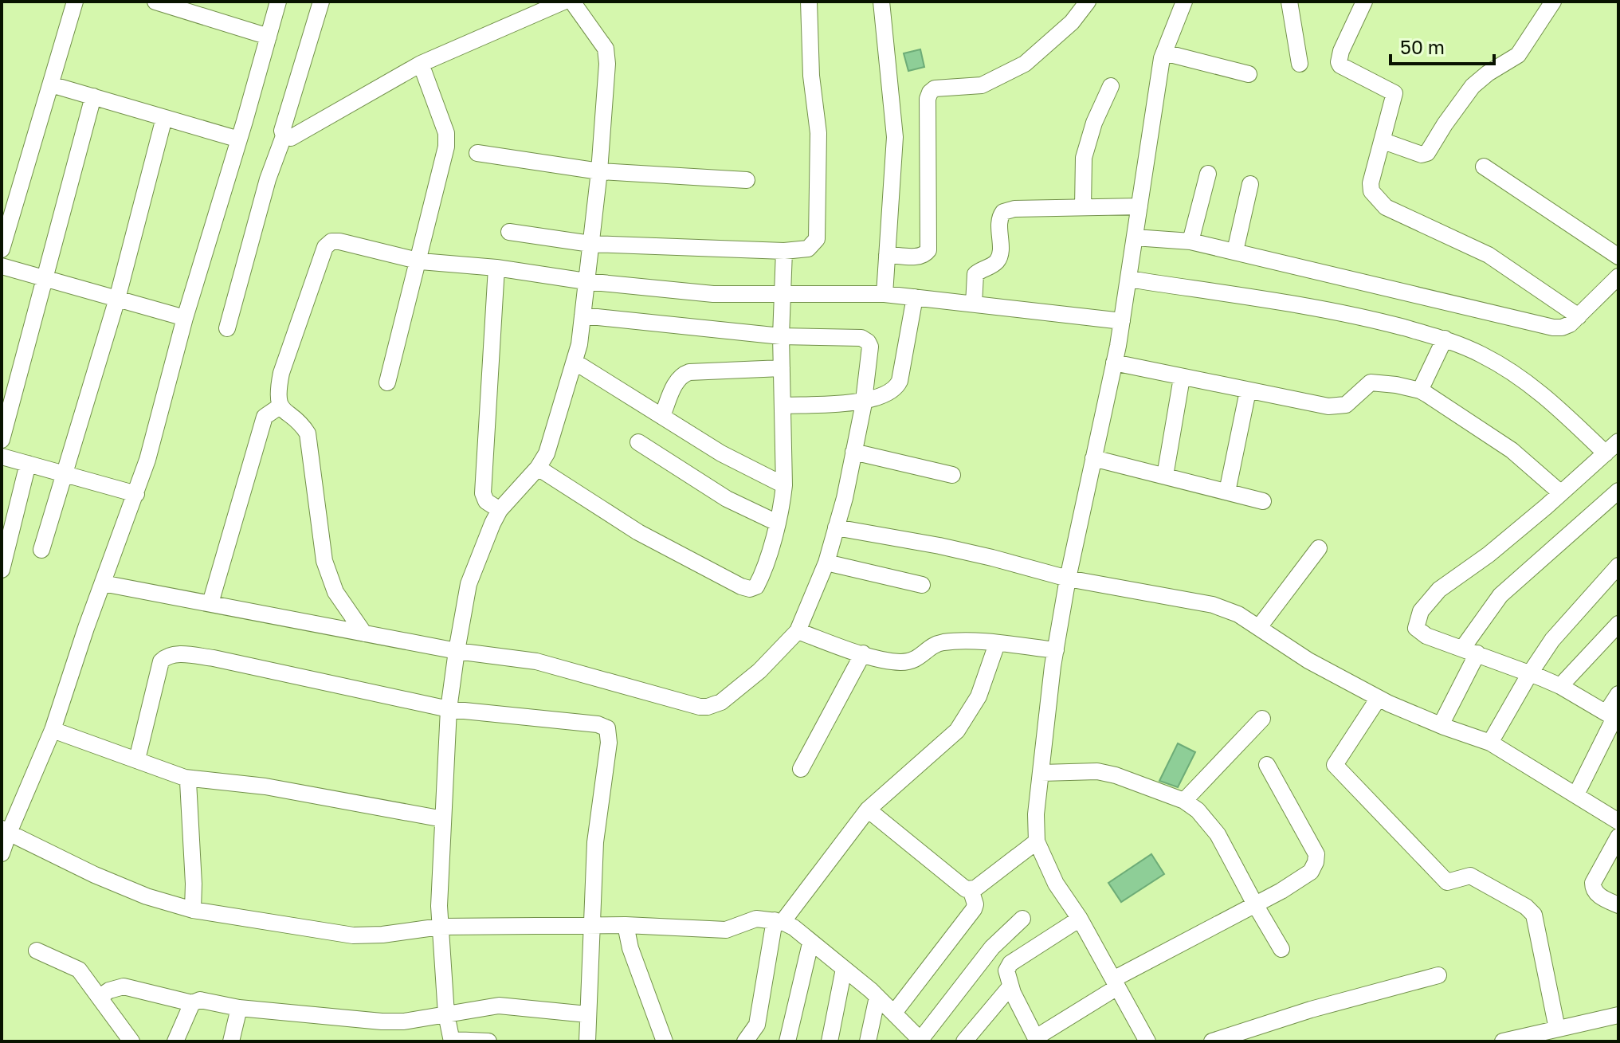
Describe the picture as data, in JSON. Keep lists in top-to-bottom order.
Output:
{
  "scale_bar": "50 m"
}
